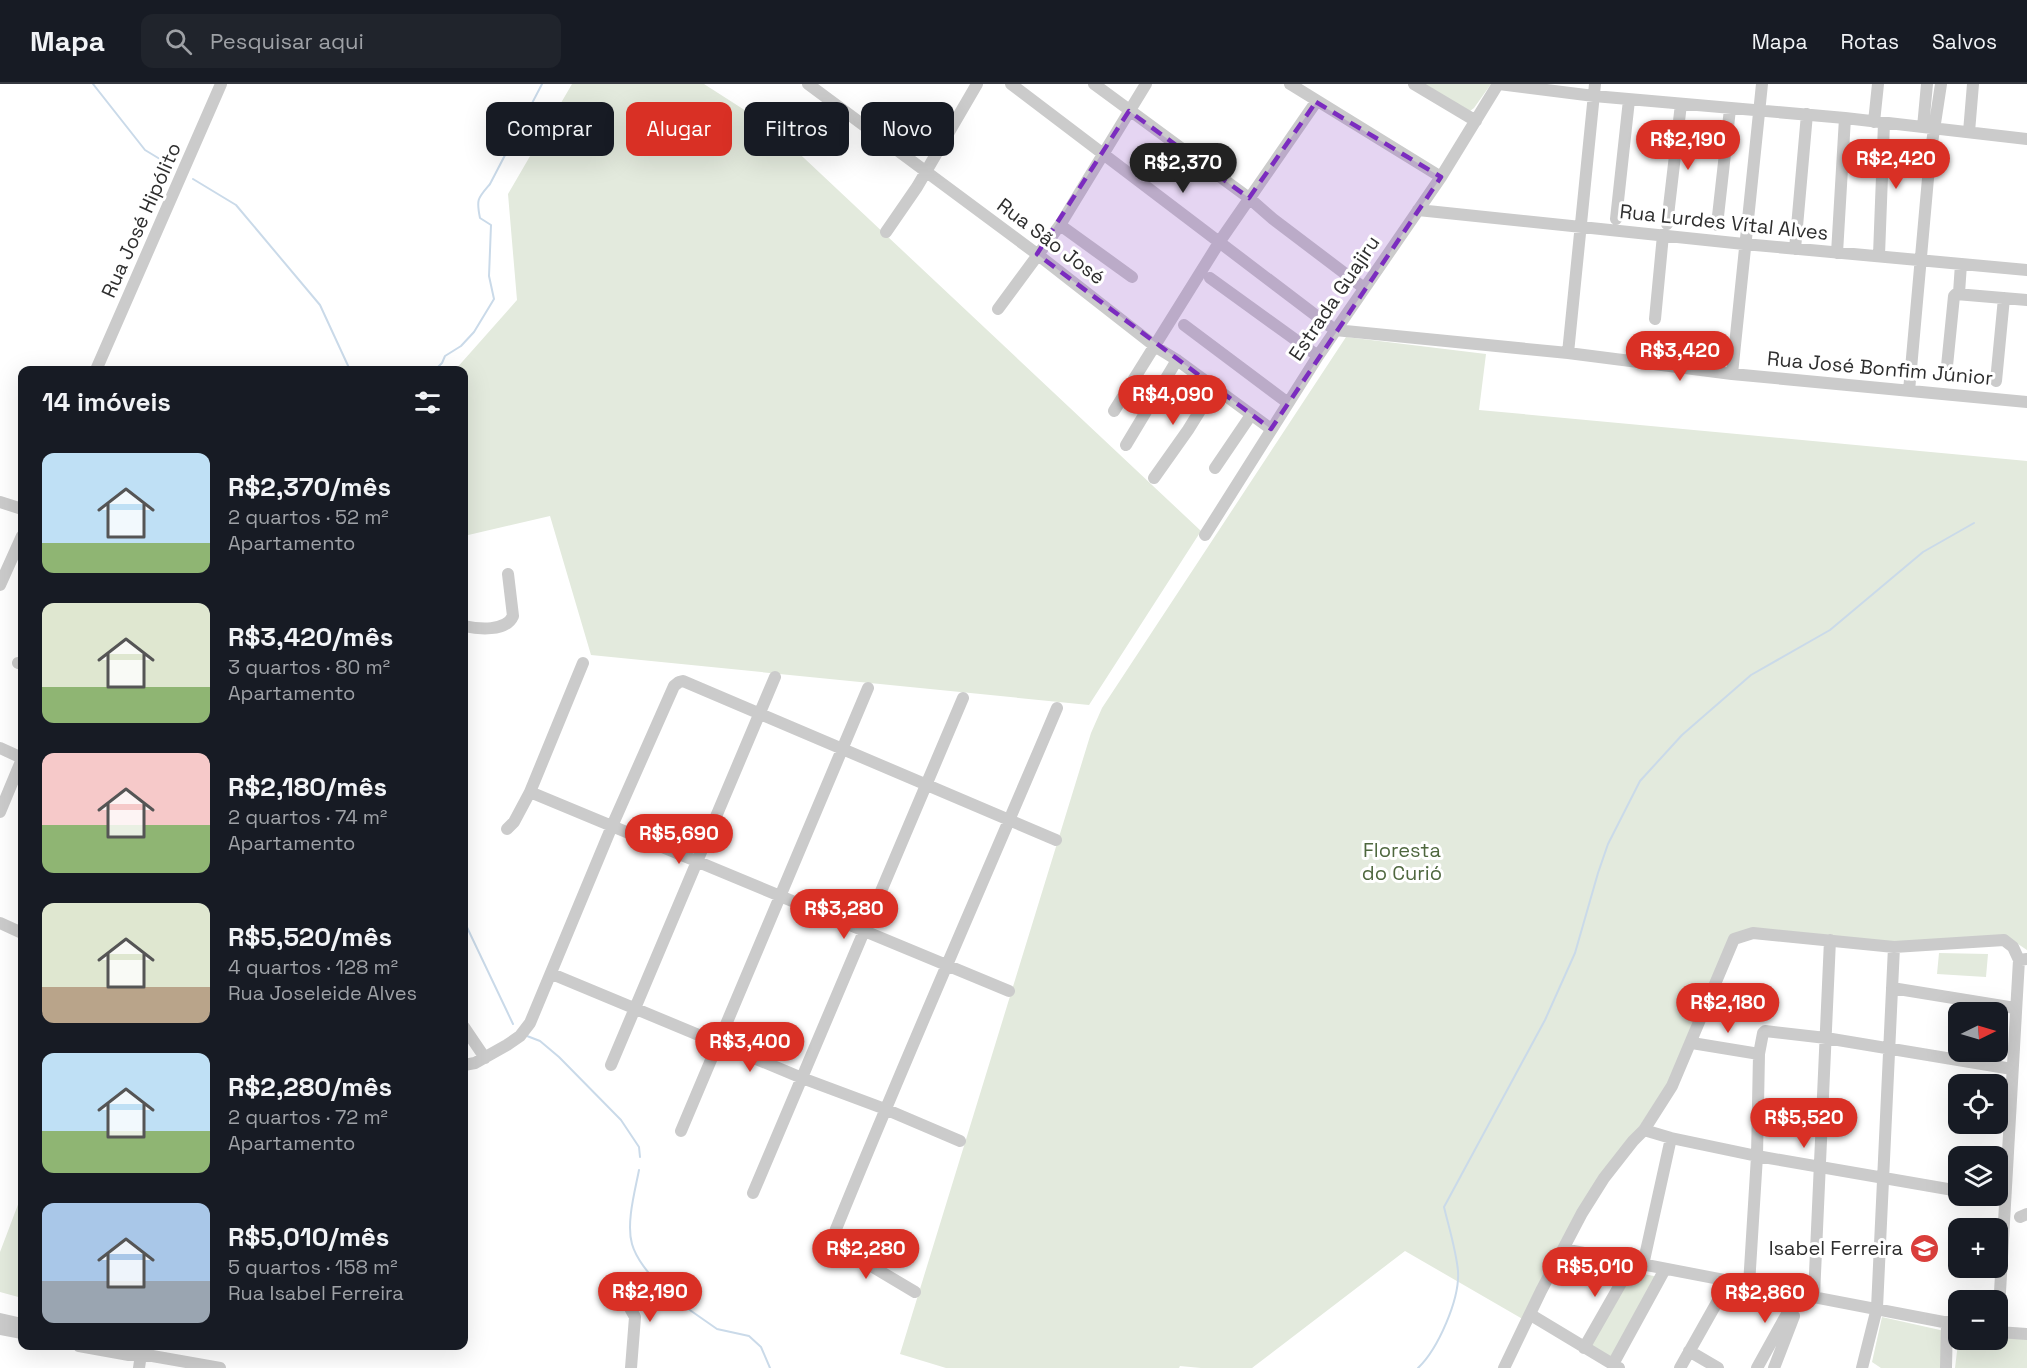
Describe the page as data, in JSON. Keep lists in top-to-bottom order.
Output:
{
  "streets": {
    "street": [
      "Rua José Hipólito",
      "Rua Lurdes Vítal Alves",
      "Rua São José",
      "Estrada Guajiru",
      "Rua José Bonfim Júnior"
    ]
  },
  "crossings": [
    ["Rua Lurdes Vítal Alves", "Estrada Guajiru"],
    ["Rua São José", "Estrada Guajiru"],
    ["Estrada Guajiru", "Rua José Bonfim Júnior"]
  ],
  "parks": ["Floresta do Curió"],
  "places": {
    "school or university": ["Isabel Ferreira"]
  },
  "north": "right",
  "page": {
    "header": "Mapa",
    "search": "Pesquisar aqui",
    "nav": ["Mapa", "Rotas", "Salvos"],
    "chip": [
      "Comprar",
      "Alugar",
      "Filtros",
      "Novo"
    ],
    "price": [
      "R$2,190",
      "R$2,420",
      "R$2,370",
      "R$3,420",
      "R$4,090",
      "R$5,690",
      "R$3,280",
      "R$2,180",
      "R$3,400",
      "R$5,520",
      "R$2,280",
      "R$5,010",
      "R$2,190",
      "R$2,860"
    ],
    "heading": "14 imóveis",
    "list": [
      {
        "name": "R$2,370/mês",
        "note": "2 quartos · 52 m² · Apartamento"
      },
      {
        "name": "R$3,420/mês",
        "note": "3 quartos · 80 m² · Apartamento"
      },
      {
        "name": "R$2,180/mês",
        "note": "2 quartos · 74 m² · Apartamento"
      },
      {
        "name": "R$5,520/mês",
        "note": "4 quartos · 128 m² · Rua Joseleide Alves"
      },
      {
        "name": "R$2,280/mês",
        "note": "2 quartos · 72 m² · Apartamento"
      },
      {
        "name": "R$5,010/mês",
        "note": "5 quartos · 158 m² · Rua Isabel Ferreira"
      }
    ],
    "map_buttons": ["+", "−"]
  }
}
